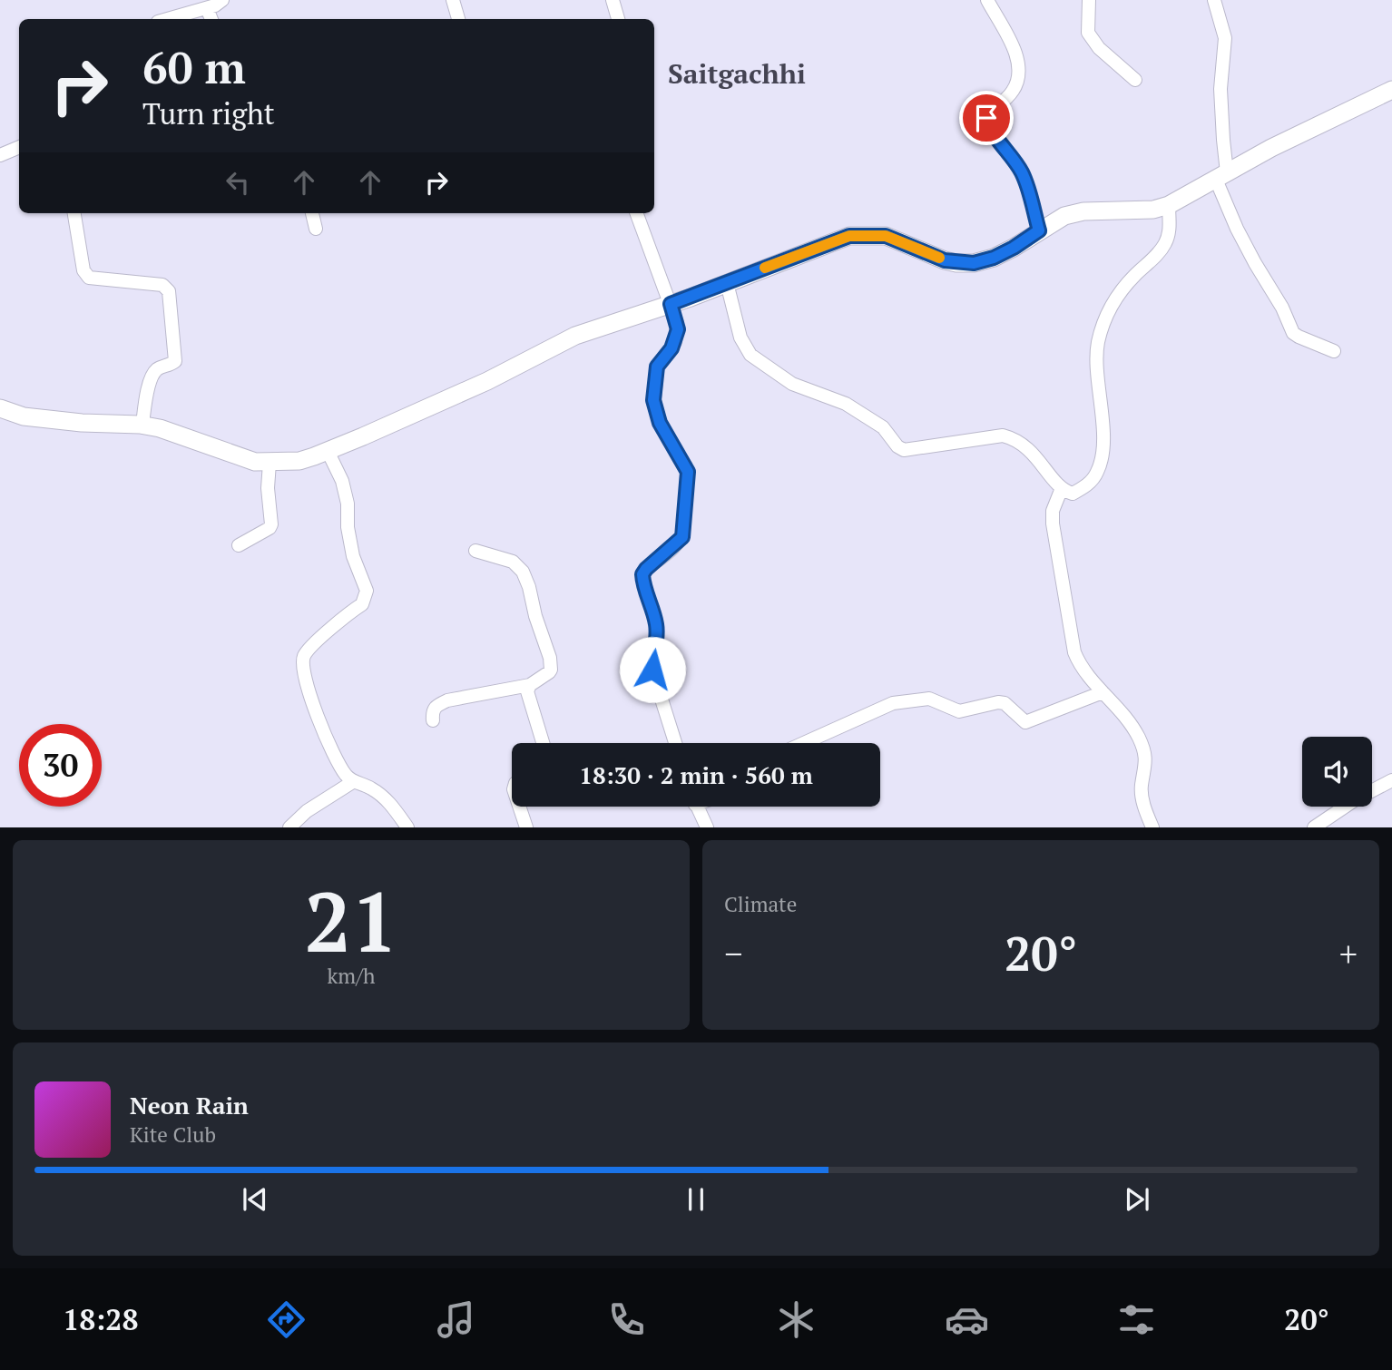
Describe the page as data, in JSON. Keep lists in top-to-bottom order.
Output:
{
  "districts": ["Saitgachhi"],
  "page": {
    "turn": ["60 m", "Turn right"],
    "limit": "30",
    "trip": "18:30 · 2 min · 560 m",
    "tile": [
      ["21", "km/h"],
      "Climate"
    ],
    "heat": ["−", "20°", "+"],
    "song": ["Neon Rain", "Kite Club"],
    "tabs": ["18:28", "20°"]
  }
}
